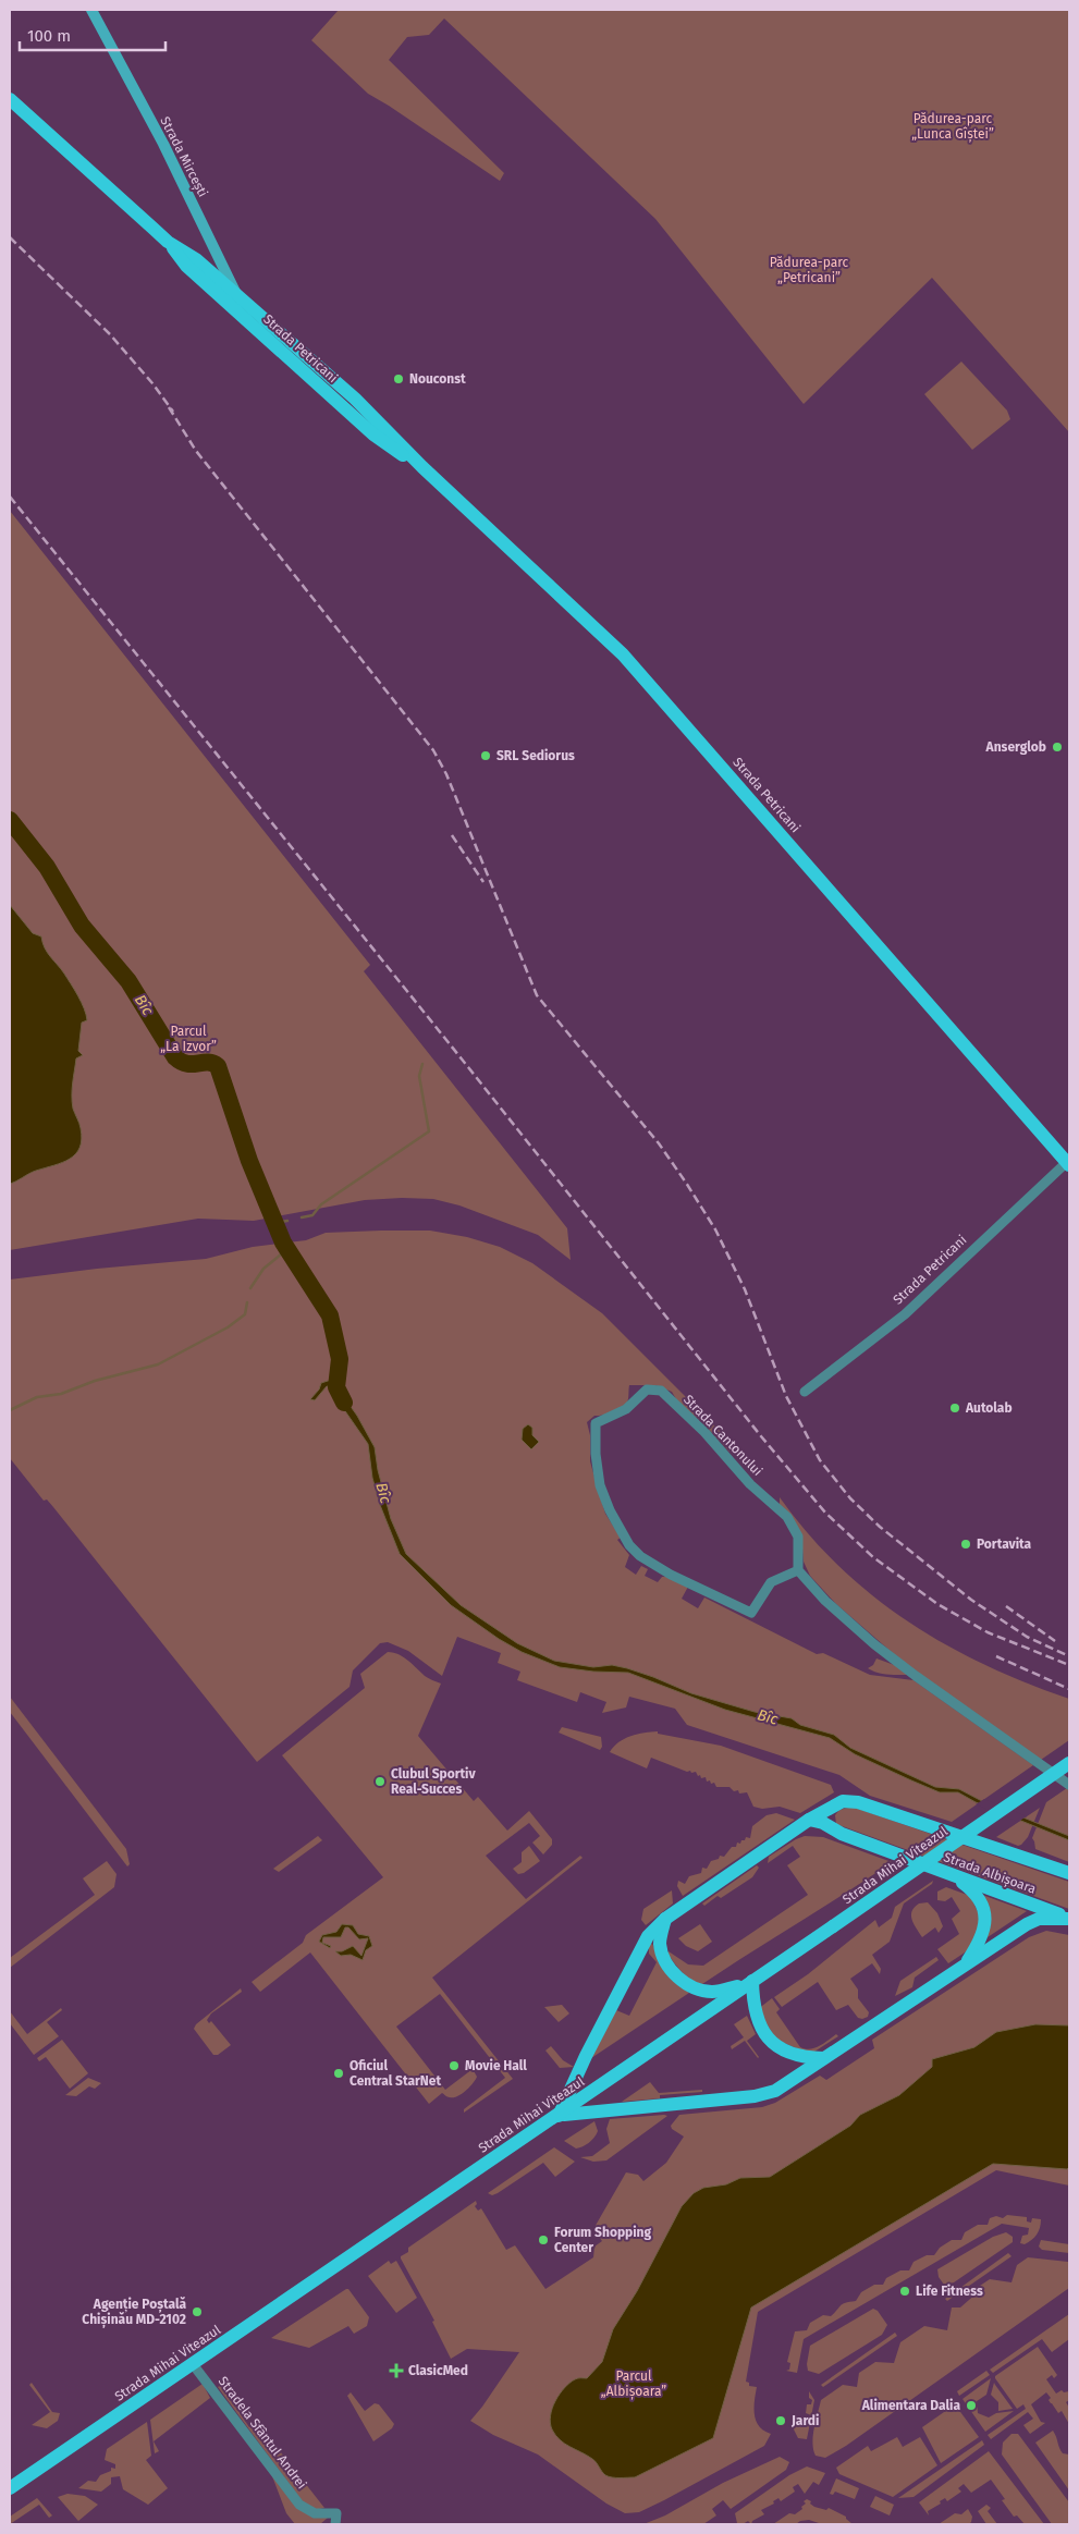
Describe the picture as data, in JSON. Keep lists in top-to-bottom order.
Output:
{
  "streets": {
    "main road": [
      "Strada Mircești",
      "Strada Petricani",
      "Strada Mihai Viteazul",
      "Strada Albișoara"
    ],
    "street": ["Strada Cantonului", "Stradela Sfântul Andrei"]
  },
  "crossings": [
    ["Strada Mircești", "Strada Petricani"],
    ["Strada Mihai Viteazul", "Strada Albișoara"],
    ["Strada Mihai Viteazul", "Stradela Sfântul Andrei"]
  ],
  "water": ["Bîc"],
  "parks": [
    "Pădurea-parc „Lunca Gîștei”",
    "Pădurea-parc „Petricani”",
    "Parcul „La Izvor”",
    "Parcul „Albișoara”"
  ],
  "places": {
    "other": [
      "Nouconst",
      "Anserglob",
      "SRL Sediorus",
      "Autolab",
      "Portavita",
      "Clubul Sportiv Real-Succes",
      "Movie Hall",
      "Oficiul Central StarNet",
      "Forum Shopping Center",
      "Life Fitness",
      "Agenție Poștală Chișinău MD-2102",
      "Alimentara Dalia",
      "Jardi"
    ],
    "health": ["ClasicMed"]
  },
  "scale_bar": "100 m"
}
